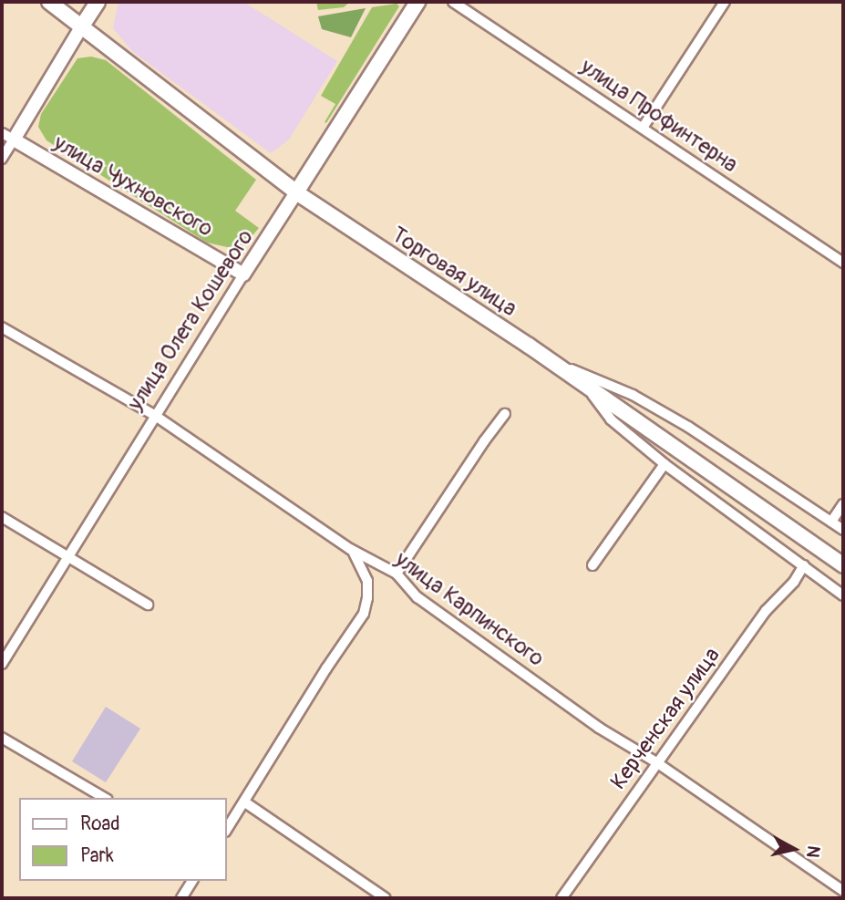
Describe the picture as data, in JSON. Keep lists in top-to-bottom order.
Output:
{
  "streets": {
    "main road": ["Торговая улица", "улица Олега Кошевого"],
    "street": [
      "улица Профинтерна",
      "улица Чухновского",
      "улица Карпинского",
      "Керченская улица"
    ]
  },
  "crossings": [
    ["улица Чухновского", "улица Олега Кошевого"],
    ["Торговая улица", "улица Олега Кошевого"],
    ["улица Олега Кошевого", "улица Карпинского"],
    ["улица Карпинского", "Керченская улица"]
  ],
  "legend": ["Road", "Park"],
  "north": "right"
}
